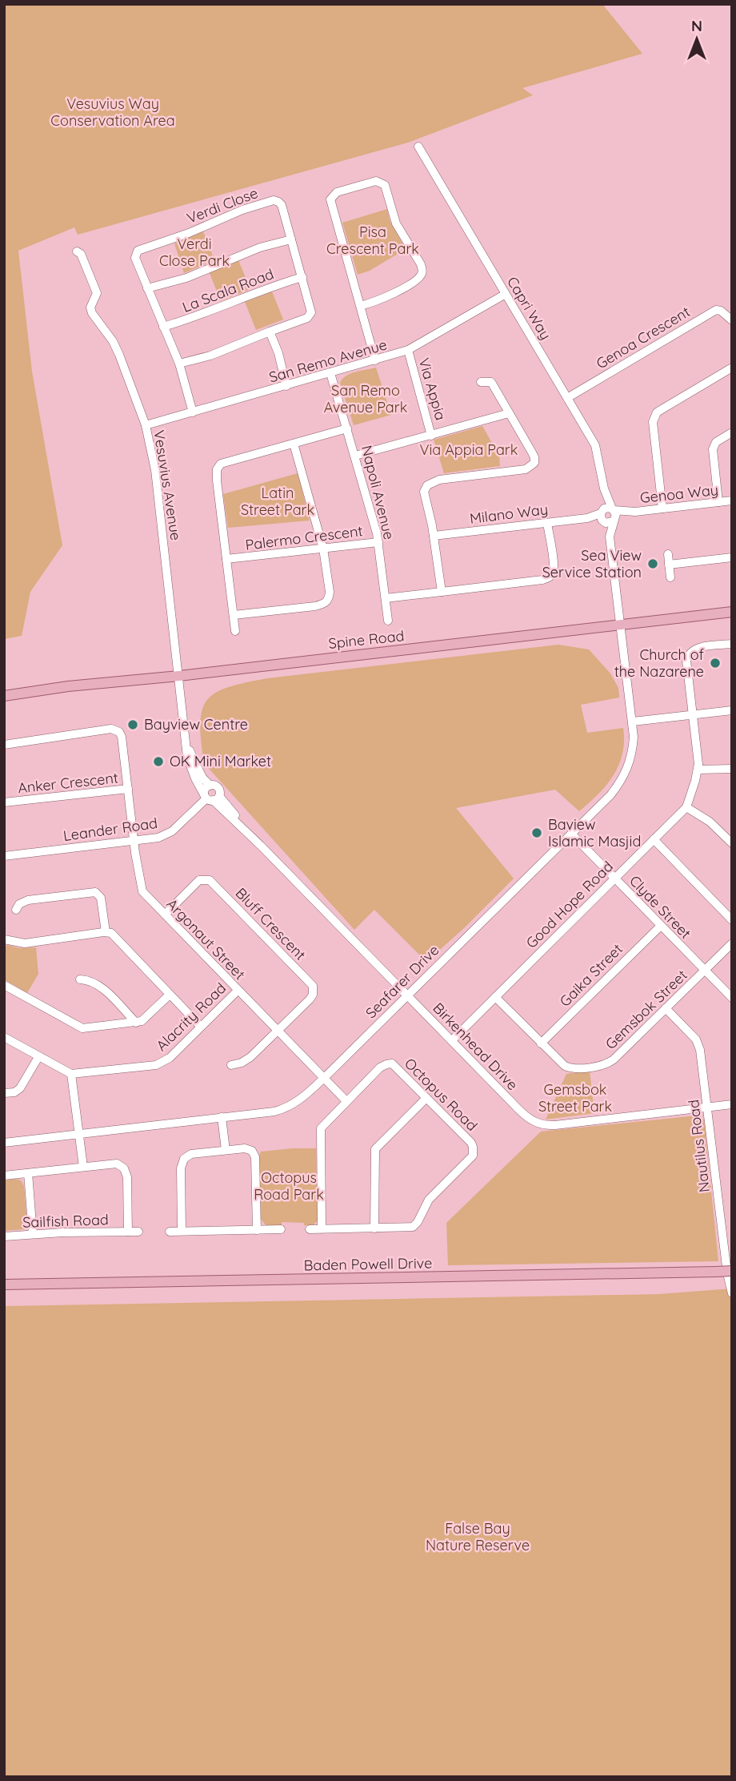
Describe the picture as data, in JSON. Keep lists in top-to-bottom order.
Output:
{
  "streets": {
    "main road": ["Spine Road", "Baden Powell Drive"],
    "street": [
      "Verdi Close",
      "La Scala Road",
      "Capri Way",
      "Genoa Crescent",
      "San Remo Avenue",
      "Via Appia",
      "Vesuvius Avenue",
      "Napoli Avenue",
      "Genoa Way",
      "Milano Way",
      "Palermo Crescent",
      "Anker Crescent",
      "Leander Road",
      "Good Hope Road",
      "Clyde Street",
      "Bluff Crescent",
      "Argonaut Street",
      "Gaika Street",
      "Seafarer Drive",
      "Gemsbok Street",
      "Alacrity Road",
      "Birkenhead Drive",
      "Octopus Road",
      "Nautilus Road",
      "Sailfish Road"
    ]
  },
  "crossings": [
    ["Verdi Close", "La Scala Road"],
    ["Verdi Close", "San Remo Avenue"],
    ["Capri Way", "Genoa Crescent"],
    ["Capri Way", "San Remo Avenue"],
    ["Capri Way", "Genoa Way"],
    ["Capri Way", "Milano Way"],
    ["Capri Way", "Spine Road"],
    ["Capri Way", "Seafarer Drive"],
    ["San Remo Avenue", "Via Appia"],
    ["San Remo Avenue", "Vesuvius Avenue"],
    ["San Remo Avenue", "Napoli Avenue"],
    ["Via Appia", "Napoli Avenue"],
    ["Vesuvius Avenue", "Spine Road"],
    ["Vesuvius Avenue", "Birkenhead Drive"],
    ["Napoli Avenue", "Palermo Crescent"],
    ["Spine Road", "Seafarer Drive"],
    ["Spine Road", "Birkenhead Drive"],
    ["Anker Crescent", "Argonaut Street"],
    ["Leander Road", "Argonaut Street"],
    ["Leander Road", "Birkenhead Drive"],
    ["Good Hope Road", "Clyde Street"],
    ["Good Hope Road", "Gemsbok Street"],
    ["Good Hope Road", "Birkenhead Drive"],
    ["Clyde Street", "Gaika Street"],
    ["Clyde Street", "Seafarer Drive"],
    ["Clyde Street", "Gemsbok Street"],
    ["Bluff Crescent", "Argonaut Street"],
    ["Argonaut Street", "Seafarer Drive"],
    ["Argonaut Street", "Alacrity Road"],
    ["Argonaut Street", "Octopus Road"],
    ["Gaika Street", "Gemsbok Street"],
    ["Seafarer Drive", "Birkenhead Drive"],
    ["Gemsbok Street", "Nautilus Road"],
    ["Birkenhead Drive", "Nautilus Road"]
  ],
  "parks": [
    "Vesuvius Way Conservation Area",
    "Pisa Crescent Park",
    "Verdi Close Park",
    "San Remo Avenue Park",
    "Via Appia Park",
    "Latin Street Park",
    "Gemsbok Street Park",
    "Octopus Road Park",
    "False Bay Nature Reserve"
  ],
  "places": [
    "Sea View Service Station",
    "Church of the Nazarene",
    "Bayview Centre",
    "OK Mini Market",
    "Baview Islamic Masjid"
  ],
  "north": "top"
}
